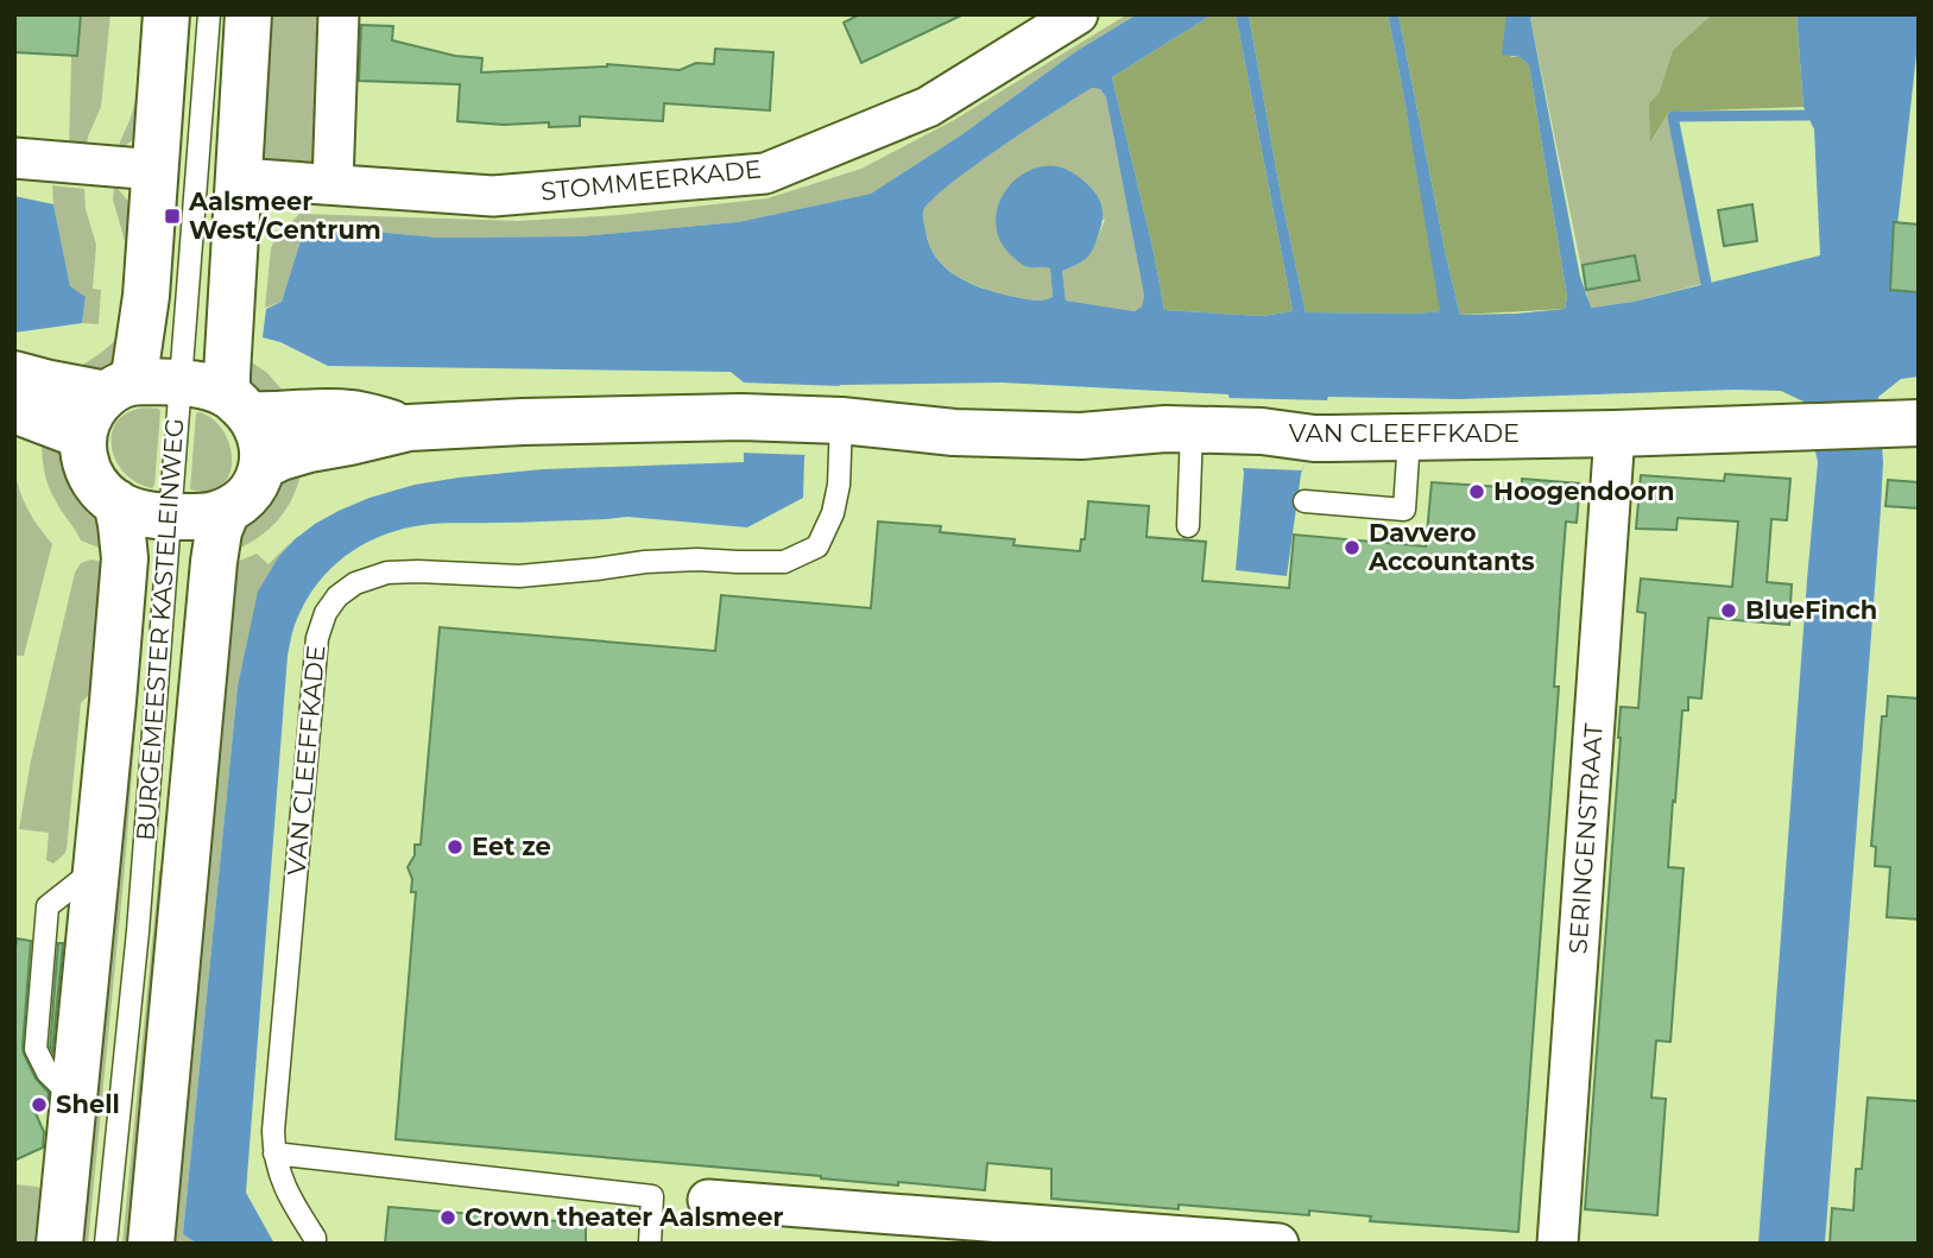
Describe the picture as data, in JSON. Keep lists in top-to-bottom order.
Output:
{
  "streets": {
    "main road": ["VAN CLEEFFKADE", "BURGEMEESTER KASTELEINWEG"],
    "street": ["STOMMEERKADE", "SERINGENSTRAAT"]
  },
  "crossings": [
    ["VAN CLEEFFKADE", "BURGEMEESTER KASTELEINWEG"],
    ["VAN CLEEFFKADE", "SERINGENSTRAAT"]
  ],
  "places": {
    "transit": ["Aalsmeer West/Centrum"],
    "other": [
      "Hoogendoorn",
      "Davvero Accountants",
      "BlueFinch",
      "Eet ze",
      "Shell",
      "Crown theater Aalsmeer"
    ]
  }
}
